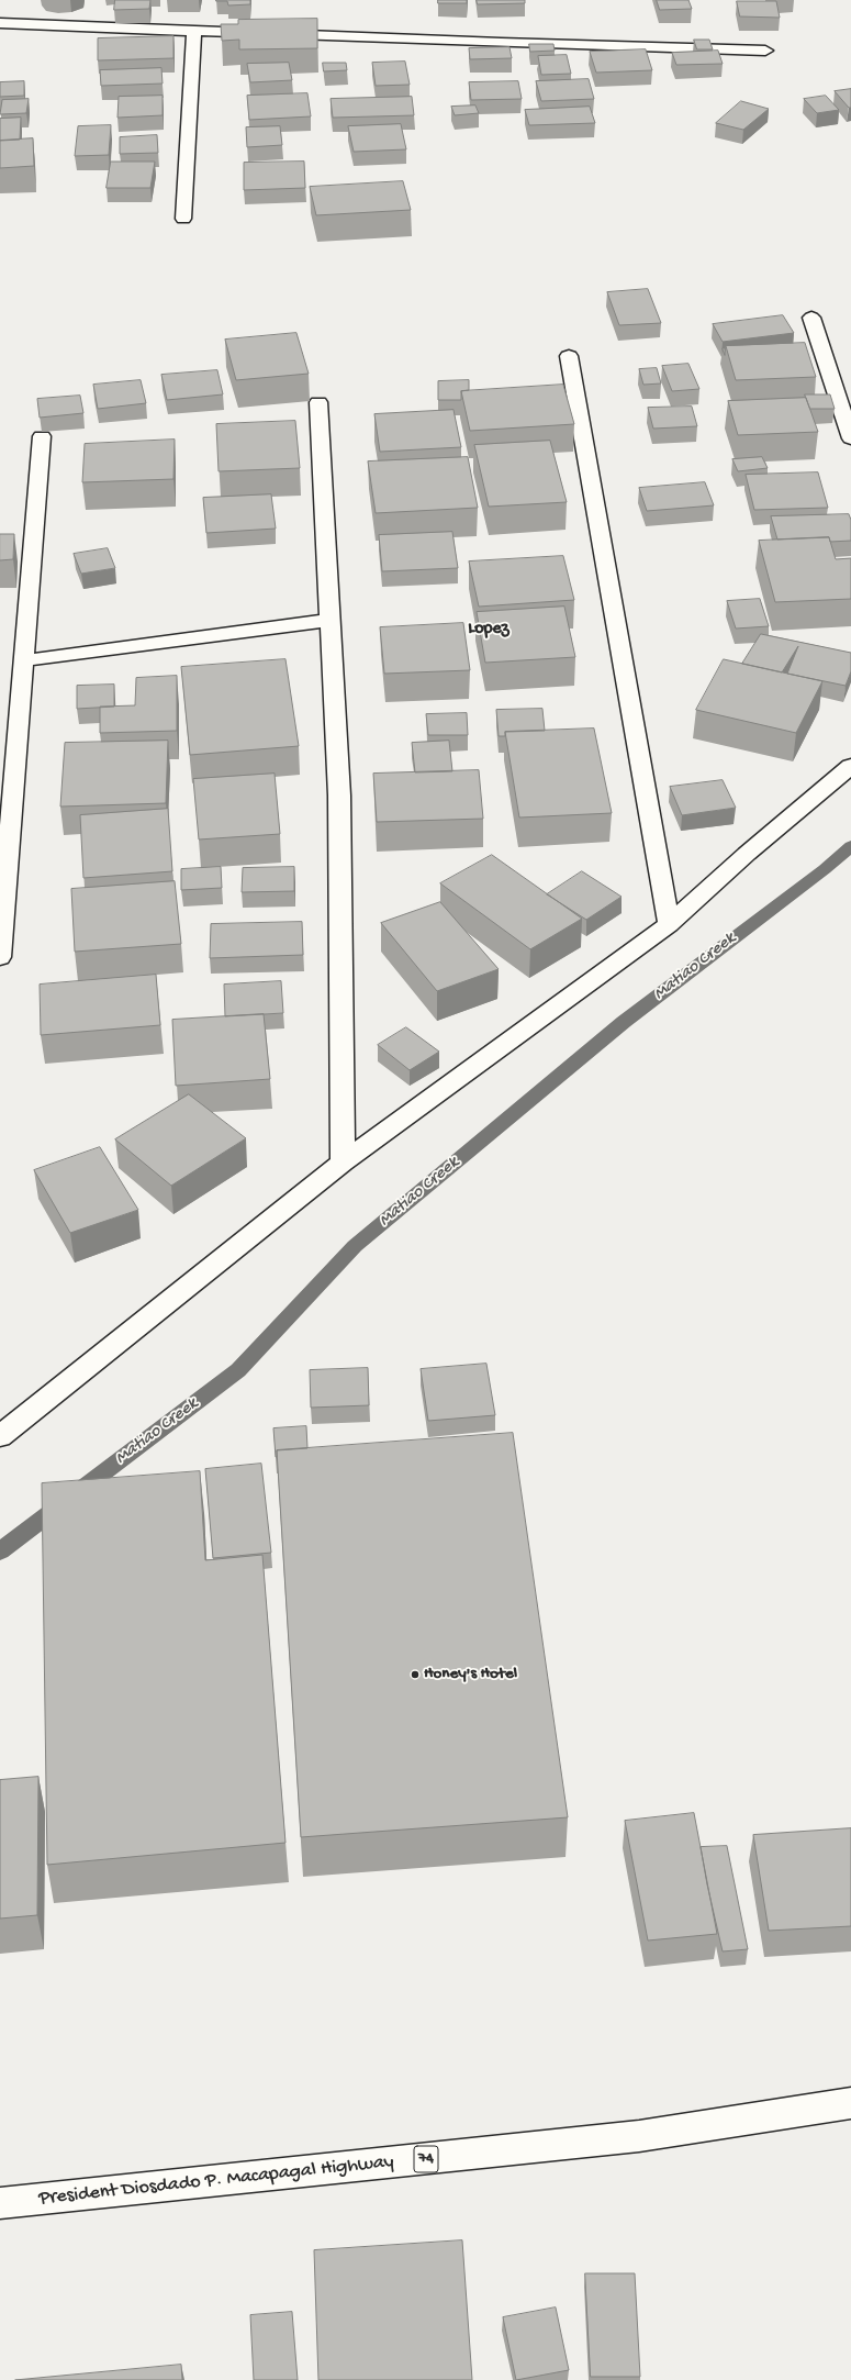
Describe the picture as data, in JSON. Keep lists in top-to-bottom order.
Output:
{
  "streets": {
    "street": ["74", "President Diosdado P. Macapagal Highway"]
  },
  "districts": ["Lopez"],
  "water": ["Matiao Creek"],
  "places": ["Honey's Hotel"]
}
